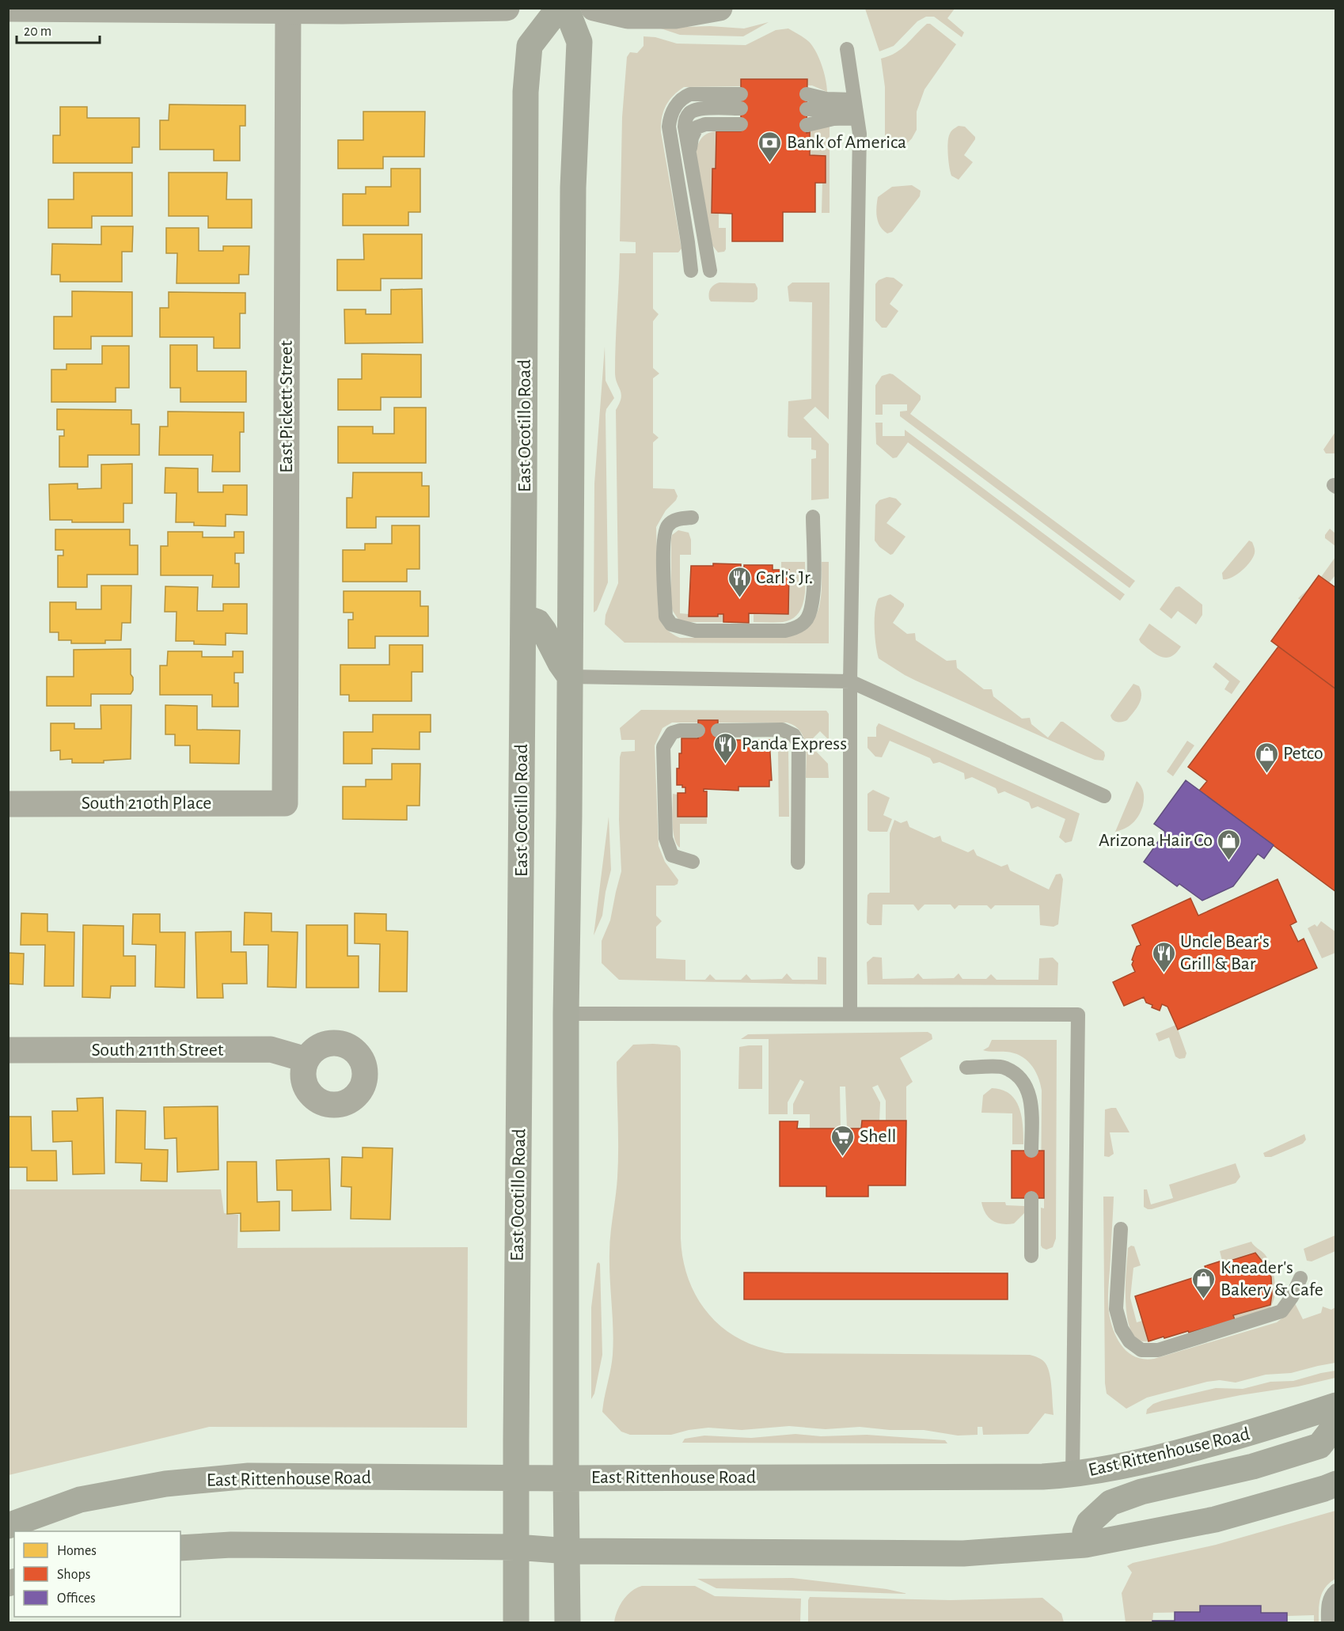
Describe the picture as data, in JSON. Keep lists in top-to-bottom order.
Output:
{
  "streets": {
    "main road": ["East Ocotillo Road", "East Rittenhouse Road"],
    "street": ["East Pickett Street", "South 210th Place", "South 211th Street"]
  },
  "crossings": [
    ["East Pickett Street", "South 210th Place"],
    ["East Ocotillo Road", "East Rittenhouse Road"]
  ],
  "places": {
    "bank": ["Bank of America"],
    "restaurant": ["Carl's Jr.", "Panda Express", "Uncle Bear's Grill & Bar"],
    "shop": ["Petco", "Arizona Hair Co", "Kneader's Bakery & Cafe"],
    "supermarket": ["Shell"]
  },
  "legend": ["Homes", "Shops", "Offices"],
  "scale_bar": "20 m"
}
